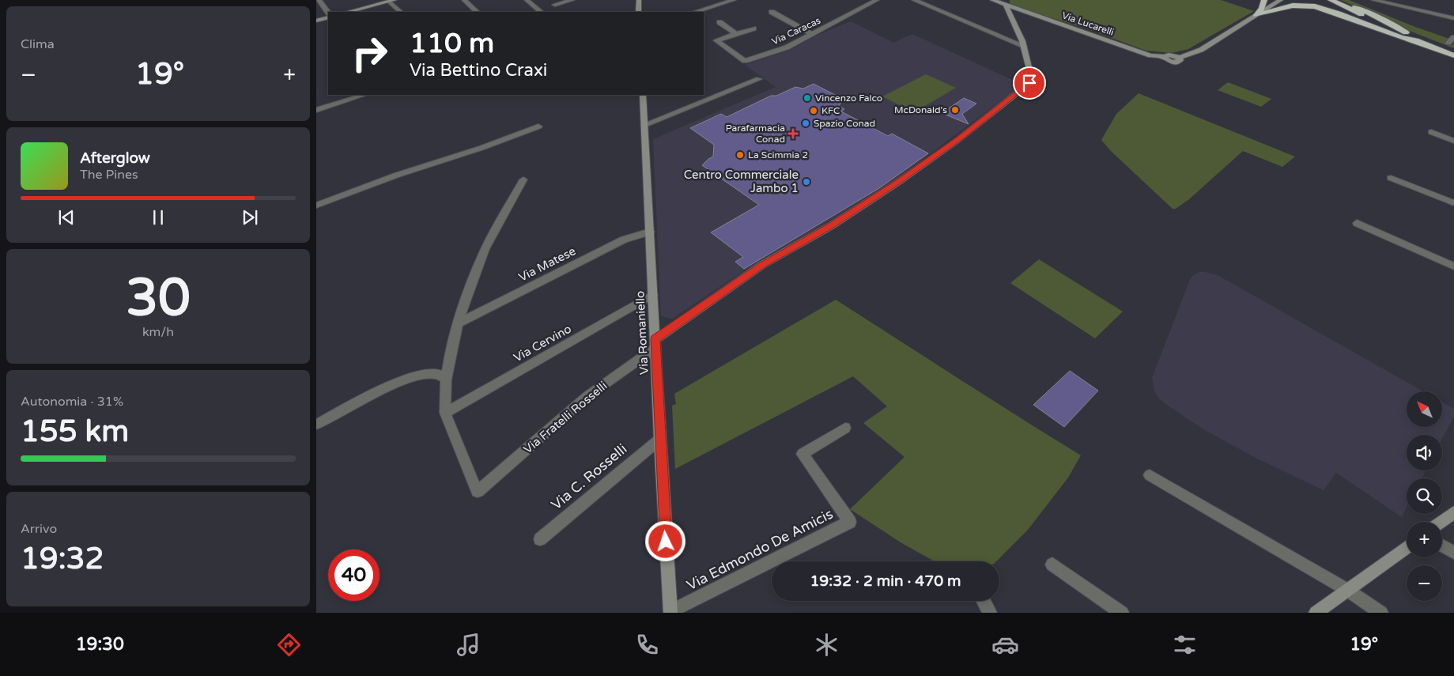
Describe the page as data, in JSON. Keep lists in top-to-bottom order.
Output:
{
  "streets": {
    "street": [
      "Via Lucarelli",
      "Via Caracas",
      "Via Matese",
      "Via Romaniello",
      "Via Cervino",
      "Via Fratelli Rosselli",
      "Via C. Rosselli",
      "Via Edmondo De Amicis"
    ]
  },
  "crossings": [
    ["Via Matese", "Via Romaniello"],
    ["Via Romaniello", "Via Cervino"],
    ["Via Romaniello", "Via Fratelli Rosselli"],
    ["Via Romaniello", "Via C. Rosselli"],
    ["Via Romaniello", "Via Edmondo De Amicis"],
    ["Via Cervino", "Via Fratelli Rosselli"]
  ],
  "places": {
    "other": [
      "Vincenzo Falco",
      "McDonald's",
      "KFC",
      "Spazio Conad",
      "La Scimmia 2",
      "Centro Commerciale Jambo 1"
    ],
    "health": ["Parafarmacia Conad"]
  },
  "north": "top left",
  "page": {
    "tile": [
      "Clima",
      ["30", "km/h"],
      ["Autonomia · 31%", "155 km"],
      ["Arrivo", "19:32"]
    ],
    "turn": ["110 m", "Via Bettino Craxi"],
    "heat": ["−", "19°", "+"],
    "song": ["Afterglow", "The Pines"],
    "map_buttons": ["+", "−"],
    "limit": "40",
    "trip": "19:32 · 2 min · 470 m",
    "tabs": ["19:30", "19°"]
  }
}
